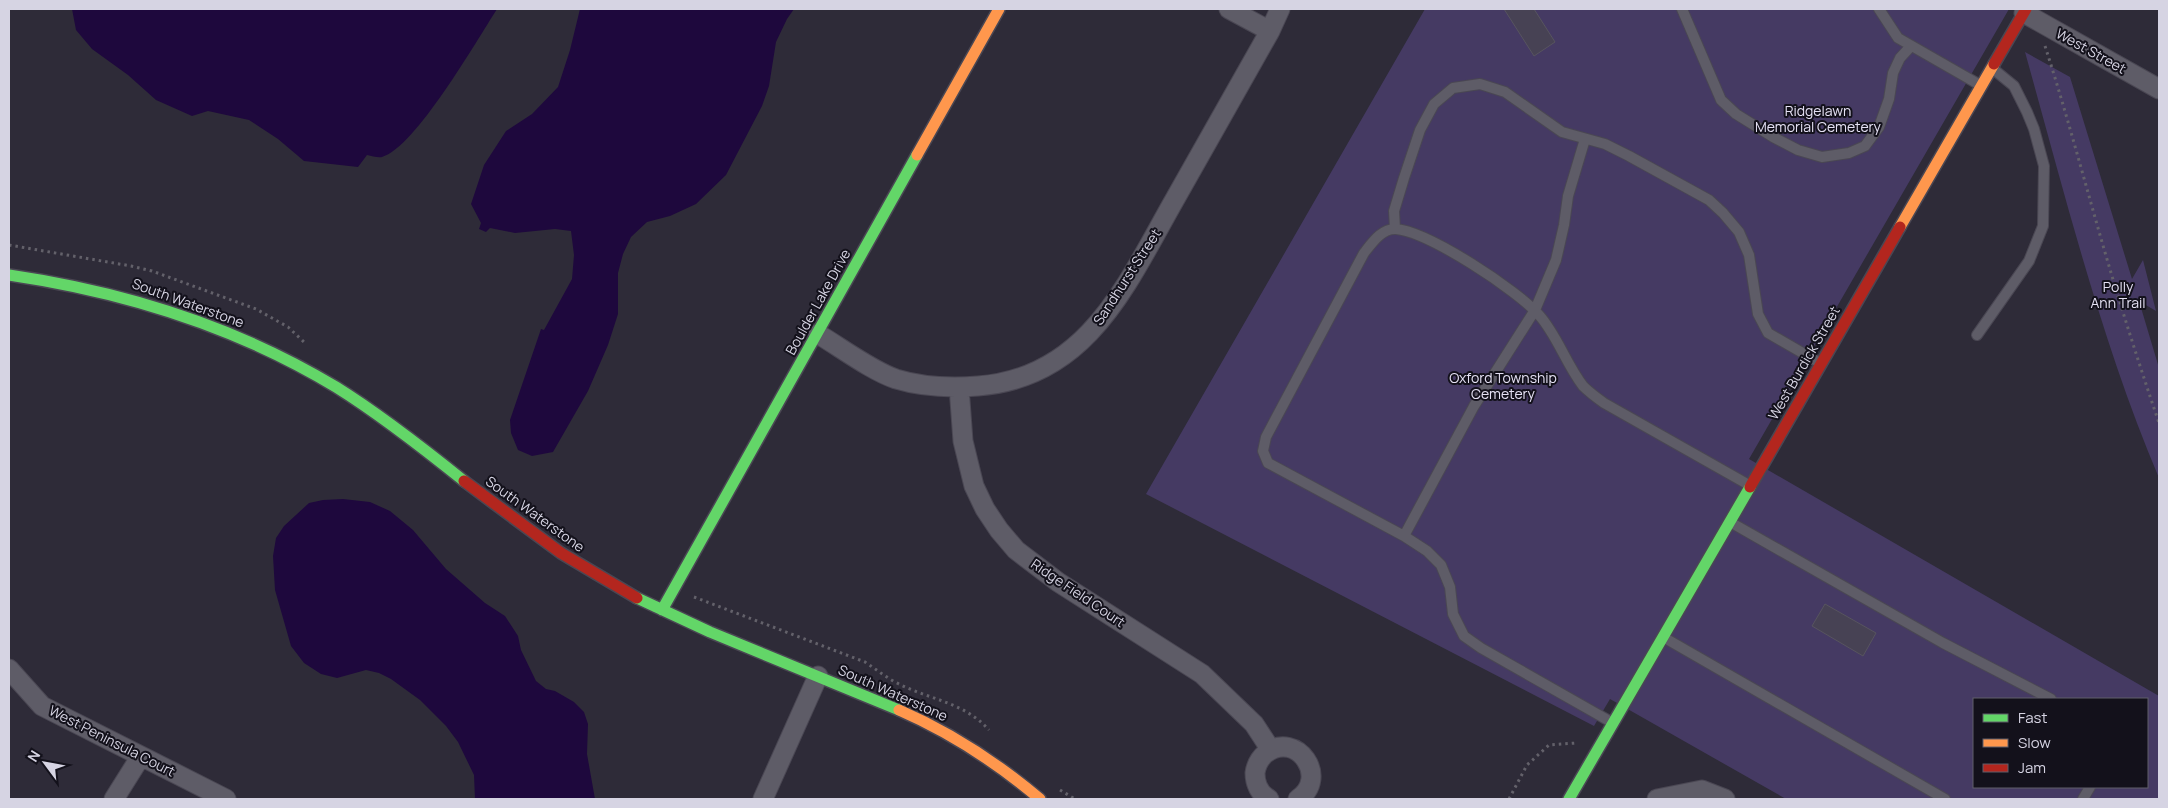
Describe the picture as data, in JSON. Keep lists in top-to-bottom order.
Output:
{
  "streets": {
    "street": [
      "West Street",
      "Sandhurst Street",
      "Boulder Lake Drive",
      "South Waterstone",
      "West Burdick Street",
      "Ridge Field Court",
      "West Peninsula Court"
    ]
  },
  "crossings": [
    ["West Street", "West Burdick Street"],
    ["Sandhurst Street", "Boulder Lake Drive"],
    ["Sandhurst Street", "Ridge Field Court"],
    ["Boulder Lake Drive", "South Waterstone"]
  ],
  "parks": ["Ridgelawn Memorial Cemetery", "Polly Ann Trail", "Oxford Township Cemetery"],
  "legend": ["Fast", "Slow", "Jam"],
  "north": "top left"
}
